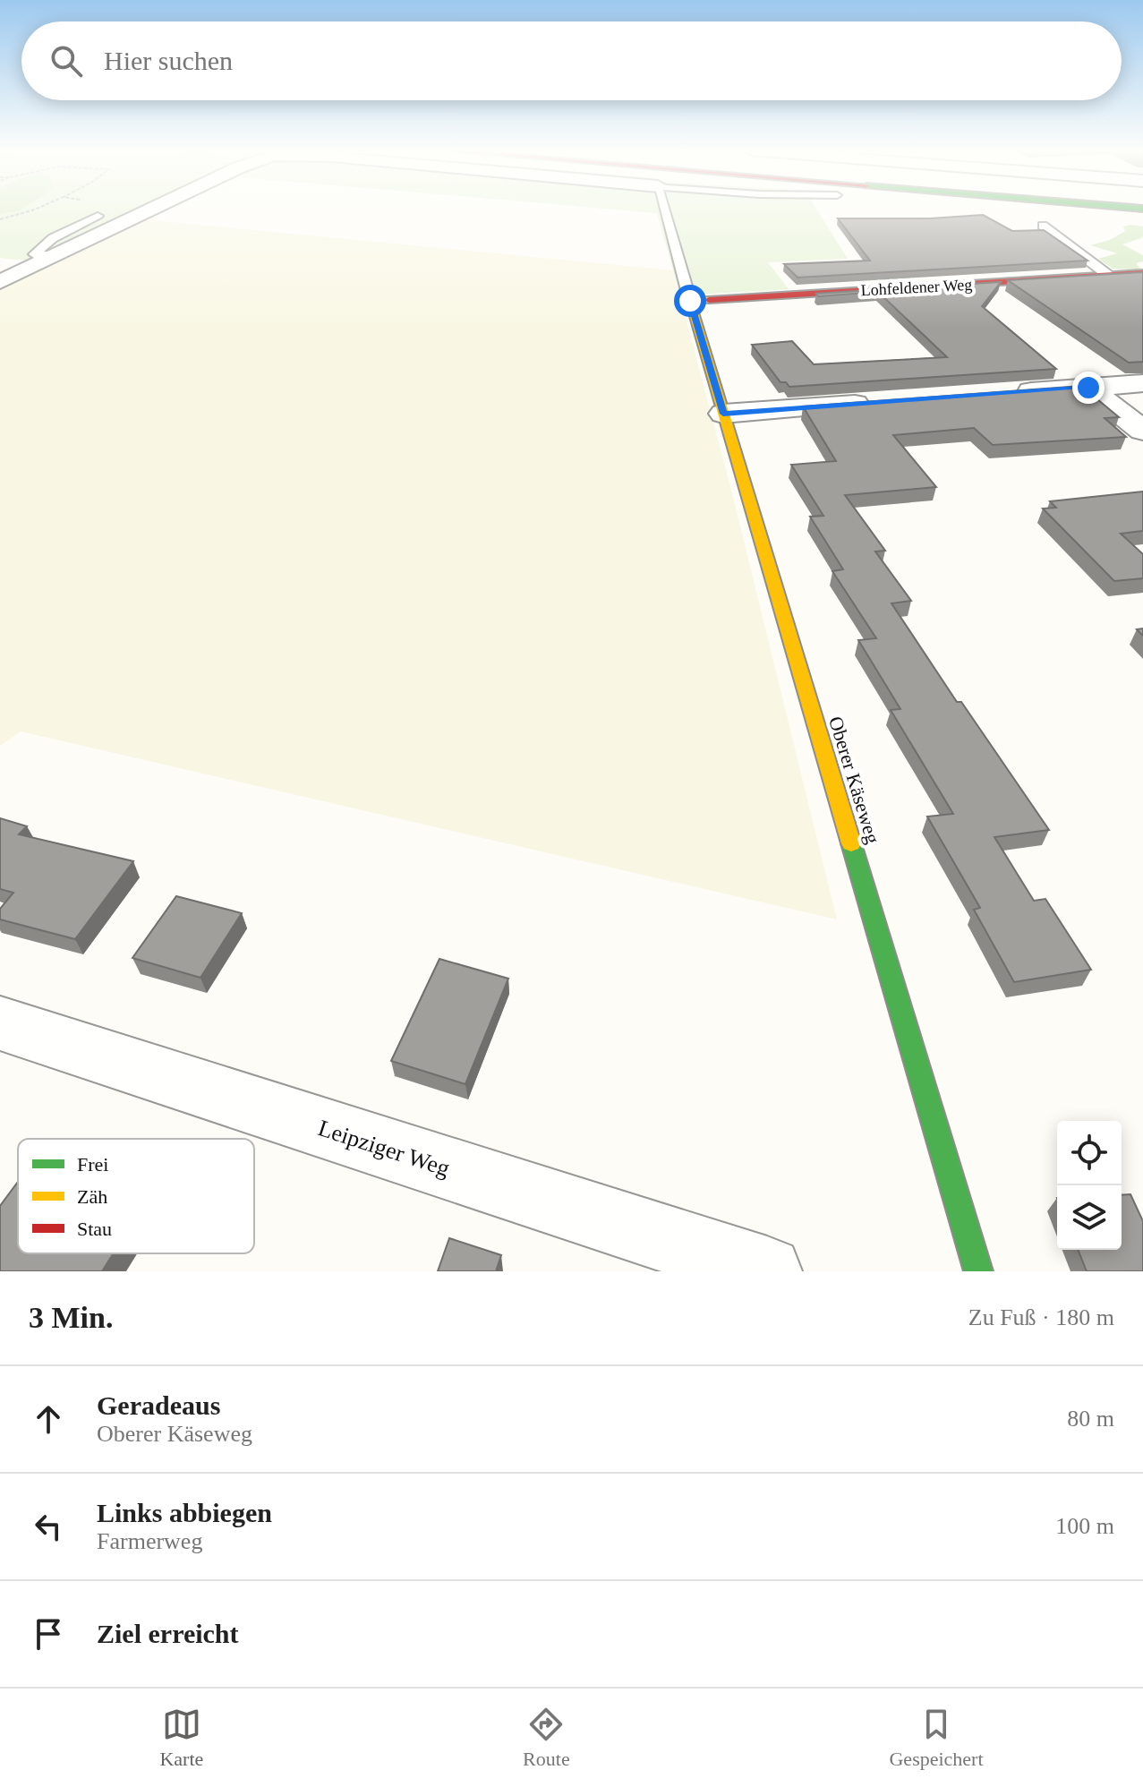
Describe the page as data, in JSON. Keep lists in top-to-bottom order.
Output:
{
  "streets": {
    "main road": ["Lohfeldener Weg", "Oberer Käseweg"],
    "street": ["Leipziger Weg"]
  },
  "crossings": [
    ["Lohfeldener Weg", "Oberer Käseweg"]
  ],
  "legend": ["Frei", "Zäh", "Stau"],
  "page": {
    "search": "Hier suchen",
    "heading": ["3 Min.", "Zu Fuß · 180 m"],
    "list": [
      ["Geradeaus", "Oberer Käseweg", "80 m"],
      ["Links abbiegen", "Farmerweg", "100 m"],
      "Ziel erreicht"
    ],
    "nav": ["Karte", "Route", "Gespeichert"]
  }
}
